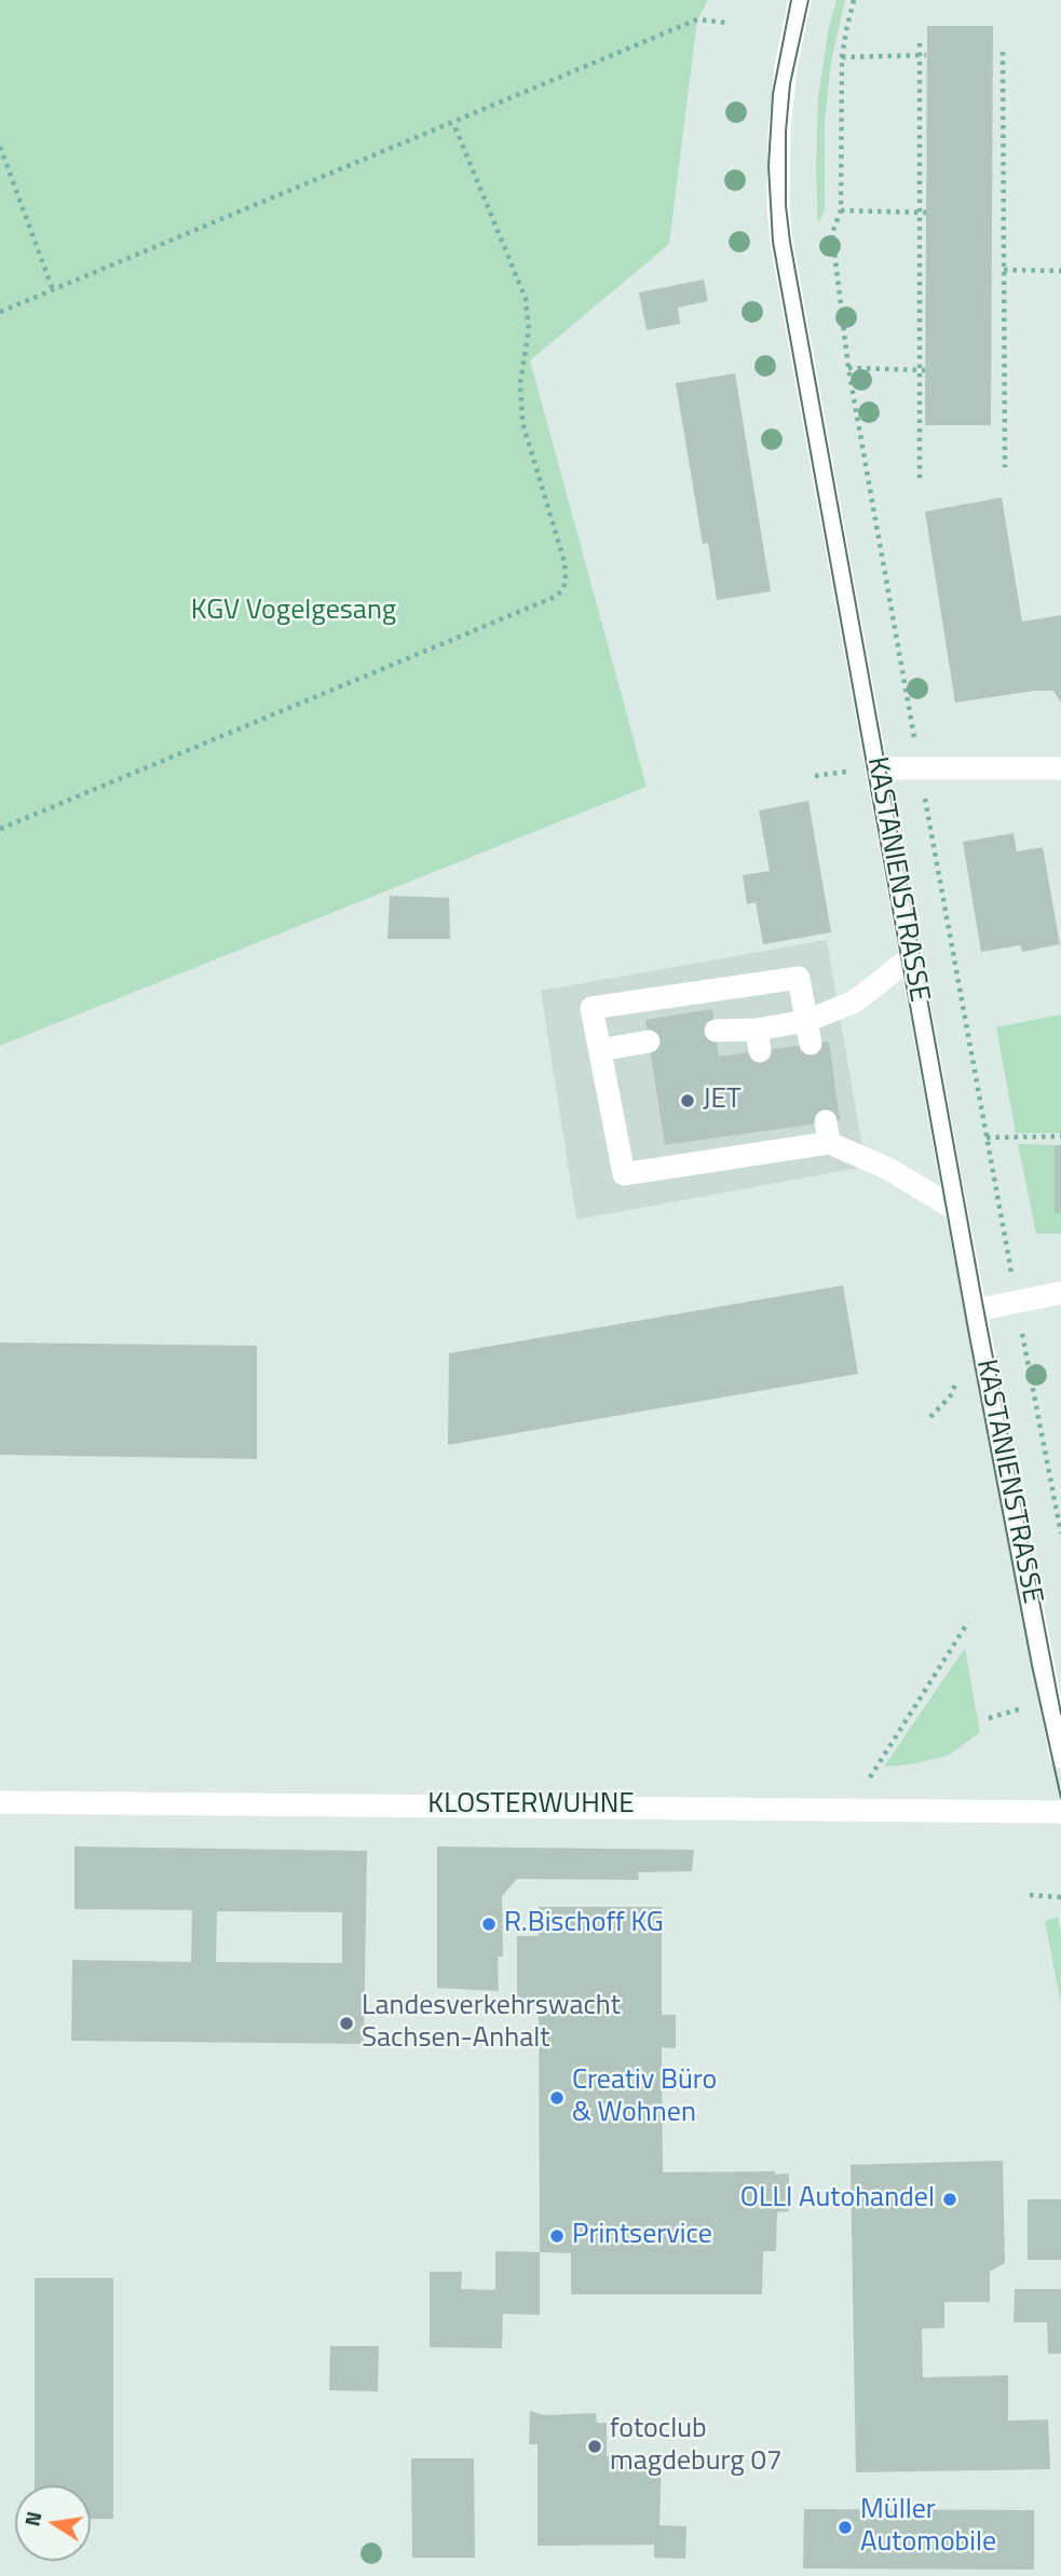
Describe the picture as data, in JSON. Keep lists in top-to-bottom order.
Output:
{
  "streets": {
    "main road": ["KASTANIENSTRASSE", "KLOSTERWUHNE"]
  },
  "parks": ["KGV Vogelgesang"],
  "places": [
    "JET",
    "R.Bischoff KG",
    "Landesverkehrswacht Sachsen-Anhalt",
    "Creativ Büro & Wohnen",
    "OLLI Autohandel",
    "Printservice",
    "fotoclub magdeburg 07",
    "Müller Automobile"
  ],
  "north": "left"
}
